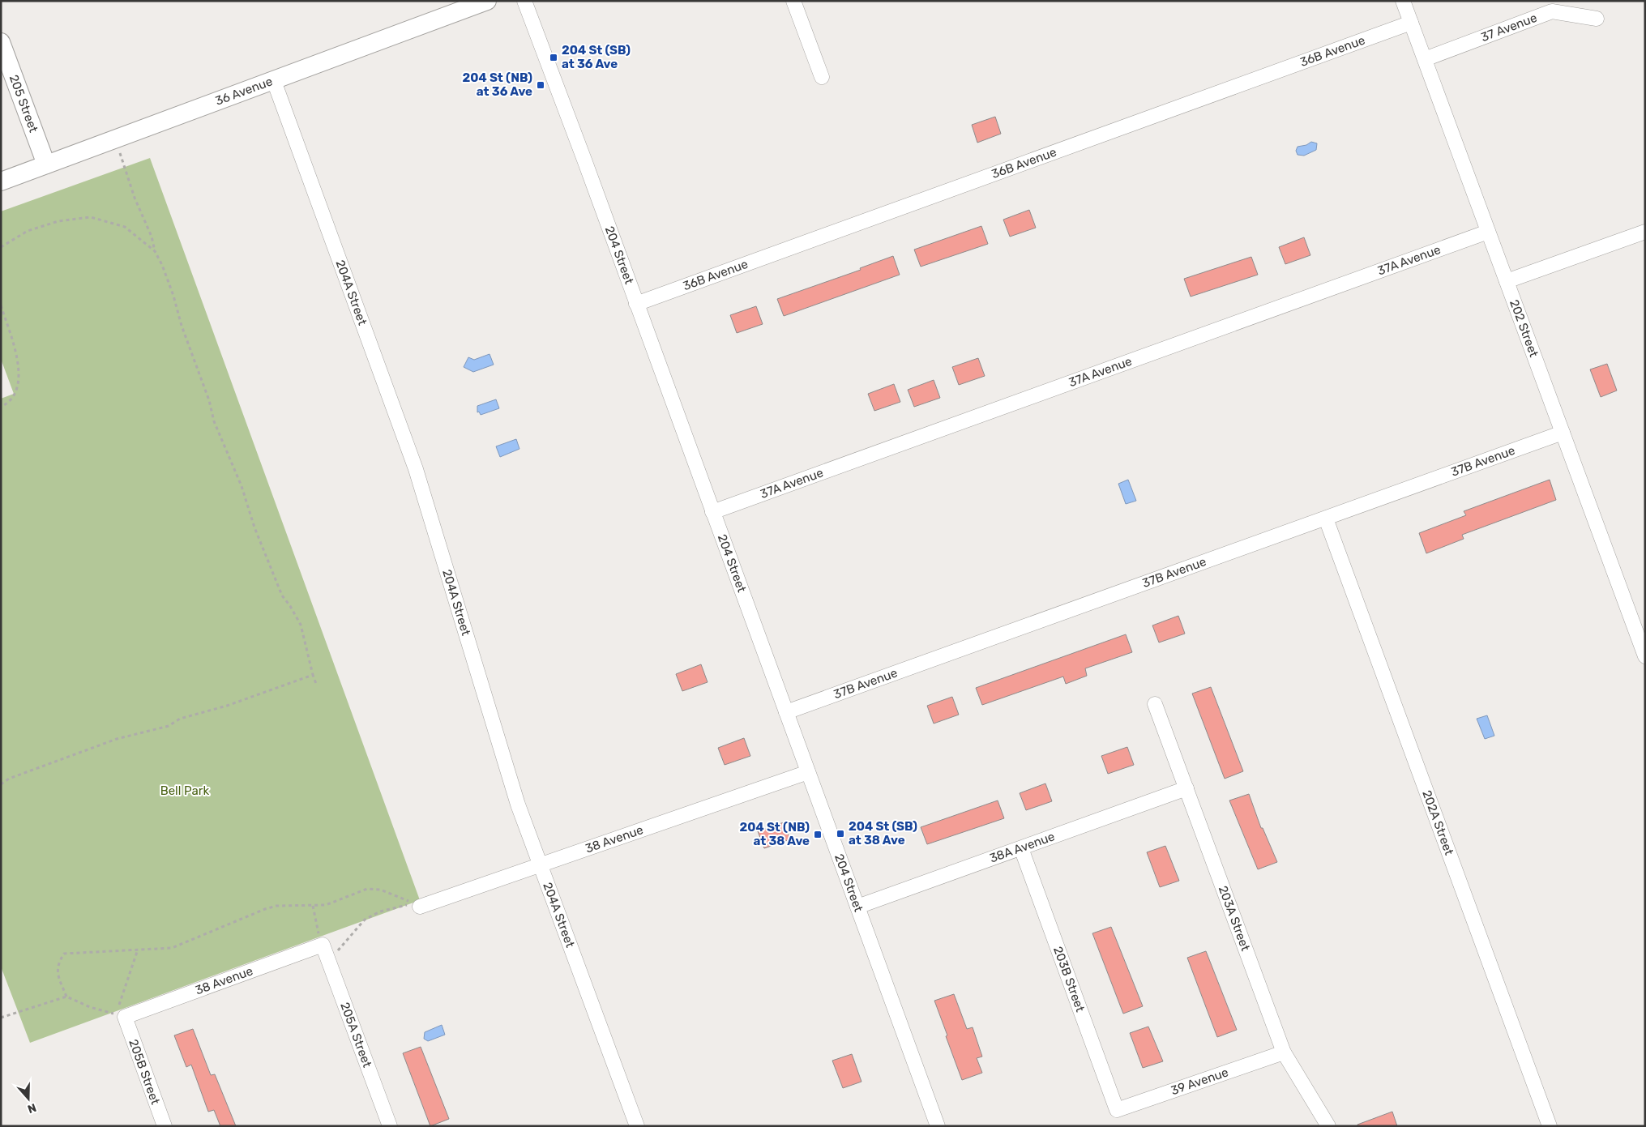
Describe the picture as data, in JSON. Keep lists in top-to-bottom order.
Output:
{
  "streets": {
    "main road": ["36 Avenue", "205 Street"],
    "street": [
      "37 Avenue",
      "36B Avenue",
      "204 Street",
      "37A Avenue",
      "204A Street",
      "202 Street",
      "37B Avenue",
      "202A Street",
      "38 Avenue",
      "38A Avenue",
      "203A Street",
      "203B Street",
      "205A Street",
      "205B Street",
      "39 Avenue"
    ]
  },
  "crossings": [
    ["37 Avenue", "202 Street"],
    ["36B Avenue", "204 Street"],
    ["36B Avenue", "202 Street"],
    ["36 Avenue", "205 Street"],
    ["36 Avenue", "204A Street"],
    ["204 Street", "37A Avenue"],
    ["204 Street", "37B Avenue"],
    ["204 Street", "38 Avenue"],
    ["204 Street", "38A Avenue"],
    ["37A Avenue", "202 Street"],
    ["204A Street", "38 Avenue"],
    ["202 Street", "37B Avenue"],
    ["37B Avenue", "202A Street"],
    ["38 Avenue", "205A Street"],
    ["38 Avenue", "205B Street"],
    ["38A Avenue", "203A Street"],
    ["38A Avenue", "203B Street"],
    ["203A Street", "39 Avenue"],
    ["203B Street", "39 Avenue"]
  ],
  "parks": ["Bell Park"],
  "places": {
    "transit": [
      "204 St (SB) at 36 Ave",
      "204 St (NB) at 36 Ave",
      "204 St (SB) at 38 Ave",
      "204 St (NB) at 38 Ave"
    ]
  },
  "north": "bottom"
}
